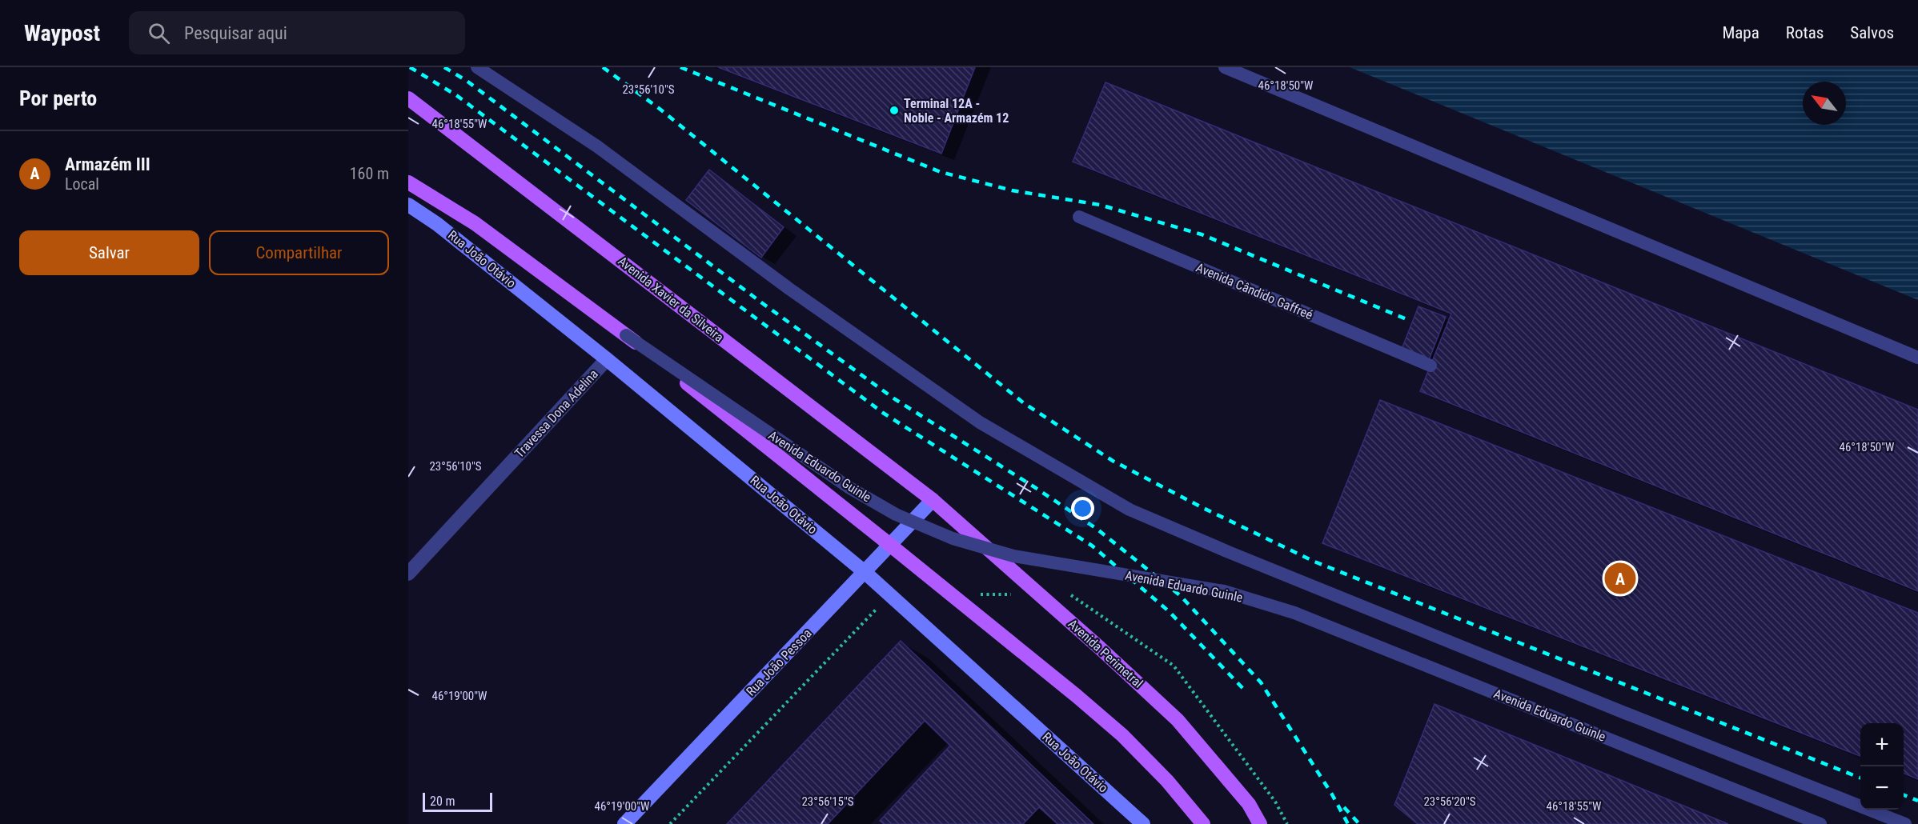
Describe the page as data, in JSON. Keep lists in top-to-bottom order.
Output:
{
  "streets": {
    "main road": ["Avenida Xavier da Silveira", "Avenida Perimetral"],
    "street": ["Rua João Otávio", "Travessa Dona Adelina", "Rua João Pessoa"],
    "lane": ["Avenida Cândido Gaffreé", "Avenida Eduardo Guinle"]
  },
  "crossings": [
    ["Rua João Otávio", "Travessa Dona Adelina"],
    ["Rua João Otávio", "Rua João Pessoa"],
    ["Avenida Xavier da Silveira", "Avenida Perimetral"],
    ["Avenida Xavier da Silveira", "Rua João Pessoa"],
    ["Avenida Perimetral", "Rua João Pessoa"]
  ],
  "places": ["Terminal 12A - Noble - Armazém 12"],
  "scale_bar": "20 m",
  "north": "top left",
  "page": {
    "header": "Waypost",
    "search": "Pesquisar aqui",
    "nav": ["Mapa", "Rotas", "Salvos"],
    "heading": "Por perto",
    "list": [
      {
        "mark": "A",
        "name": "Armazém III",
        "note": "Local",
        "value": "160 m"
      }
    ],
    "buttons": ["Salvar", "Compartilhar"],
    "pins": "A",
    "map_buttons": ["+", "−"],
    "scale": "20 m"
  },
  "coordinates": [
    "46°18'50\"W",
    "23°56'10\"S",
    "46°18'55\"W",
    "46°19'00\"W",
    "23°56'15\"S",
    "23°56'20\"S"
  ]
}
